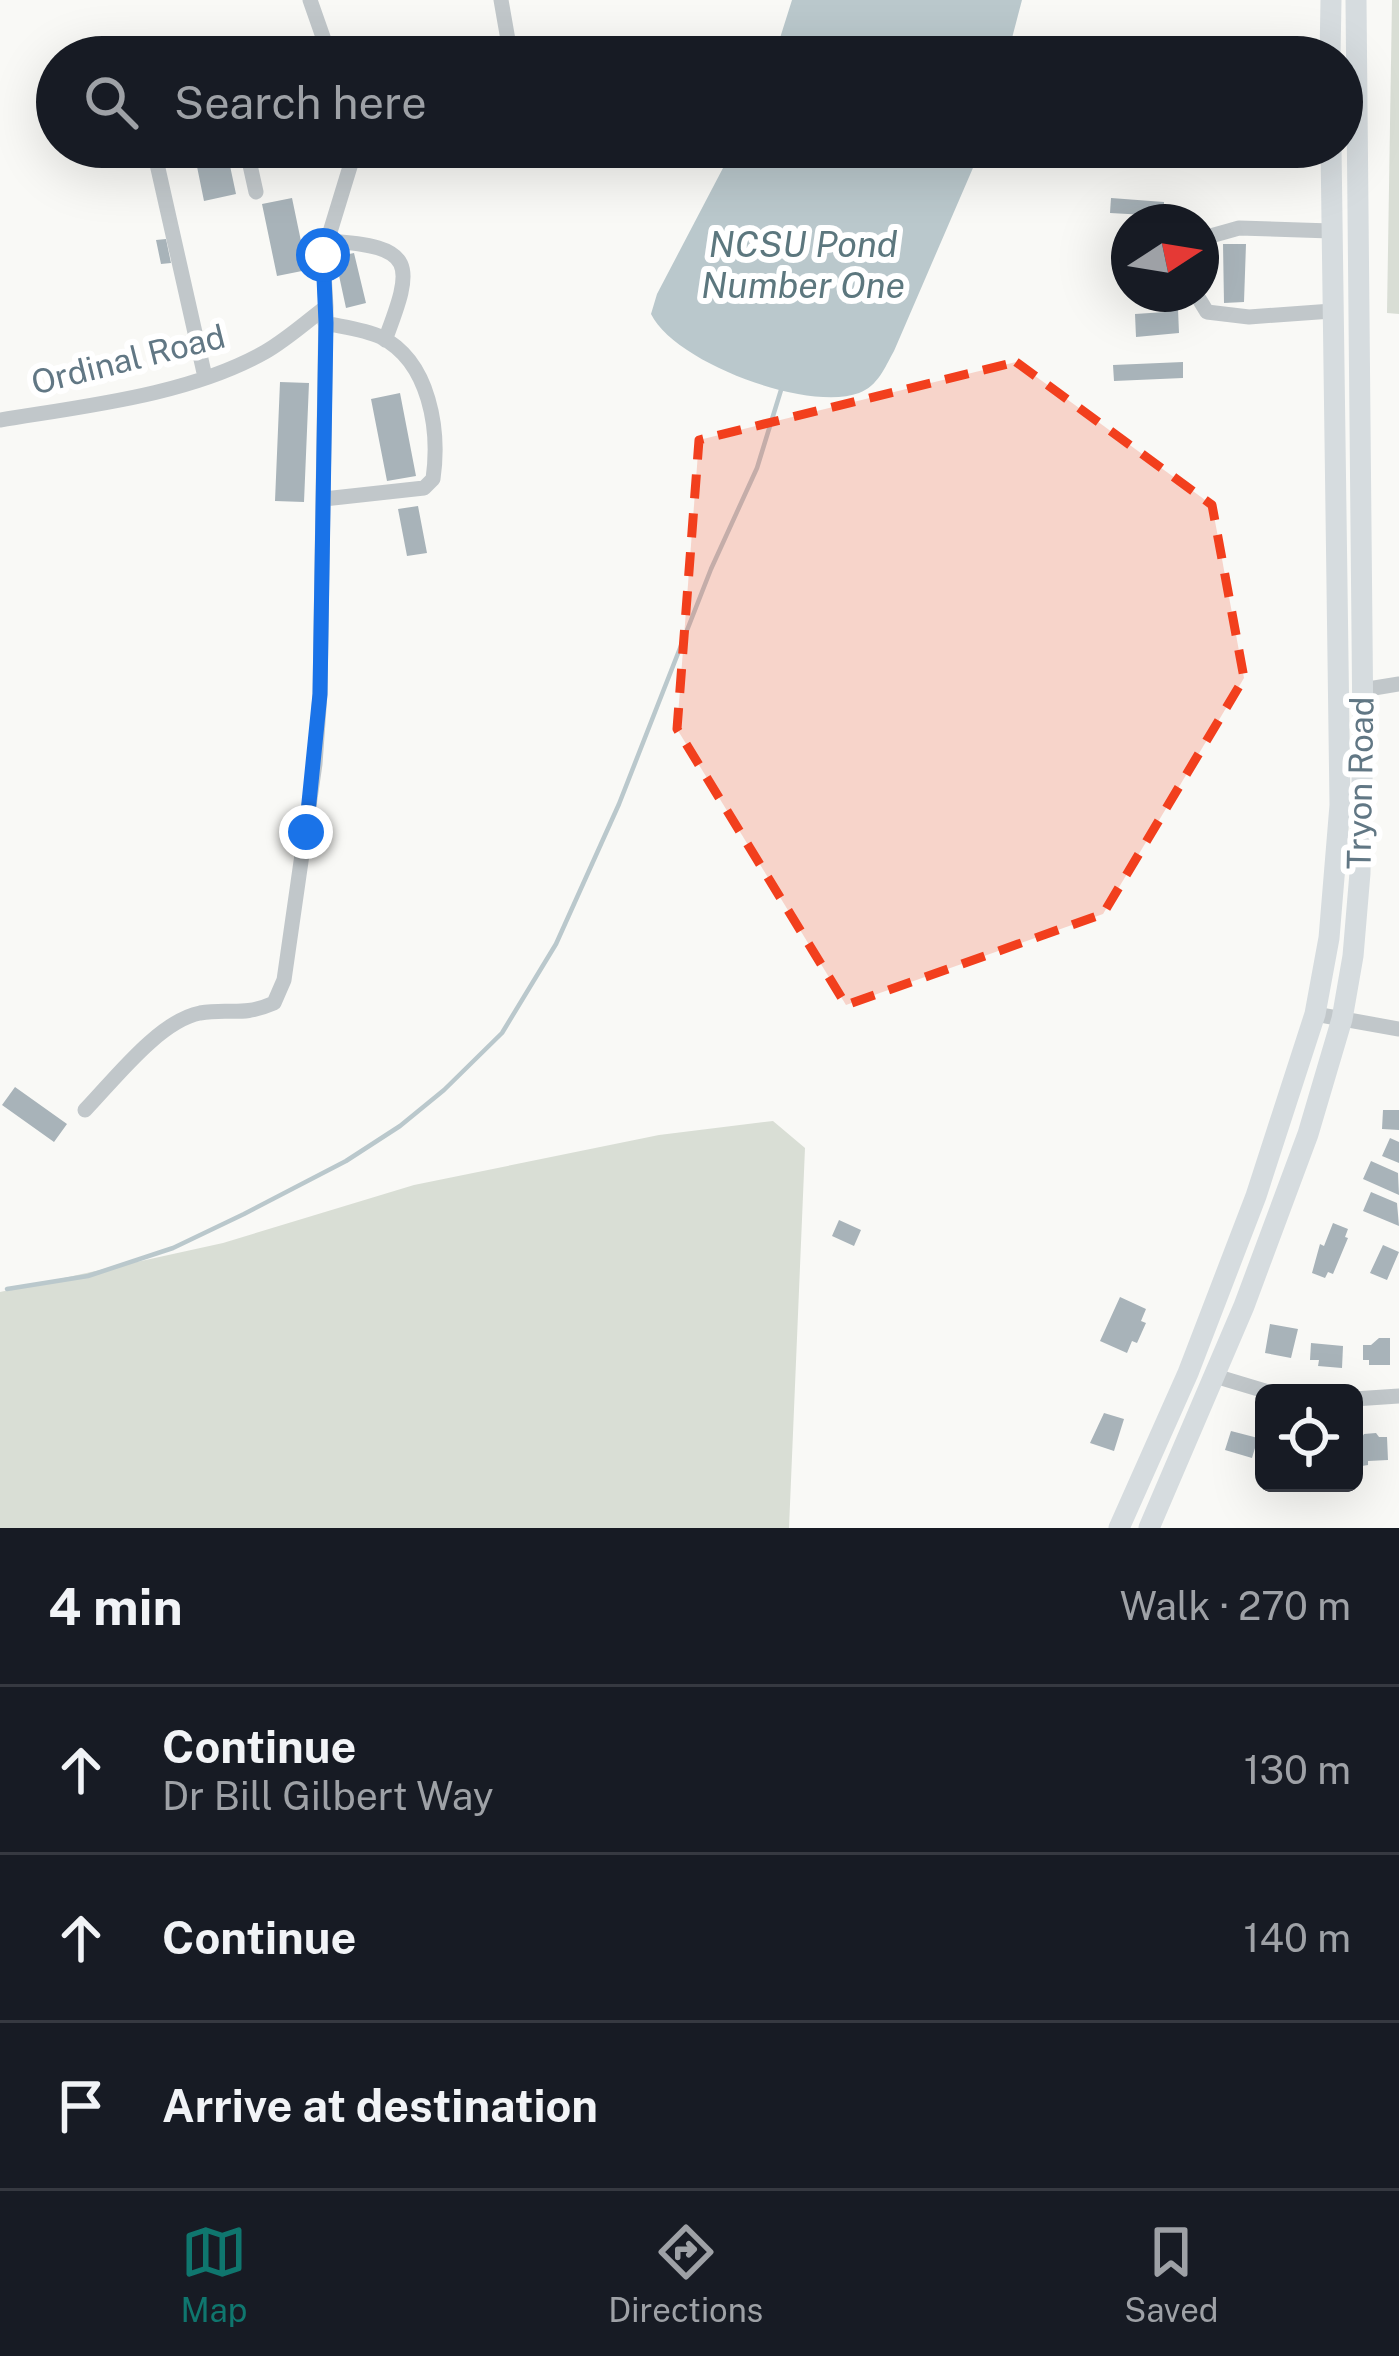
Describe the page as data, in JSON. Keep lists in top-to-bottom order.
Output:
{
  "streets": {
    "main road": ["Tryon Road"],
    "street": ["Ordinal Road"]
  },
  "water": ["NCSU Pond Number One"],
  "north": "right",
  "page": {
    "search": "Search here",
    "heading": ["4 min", "Walk · 270 m"],
    "list": [
      ["Continue", "Dr Bill Gilbert Way", "130 m"],
      ["Continue", "140 m"],
      "Arrive at destination"
    ],
    "nav": ["Map", "Directions", "Saved"]
  }
}
